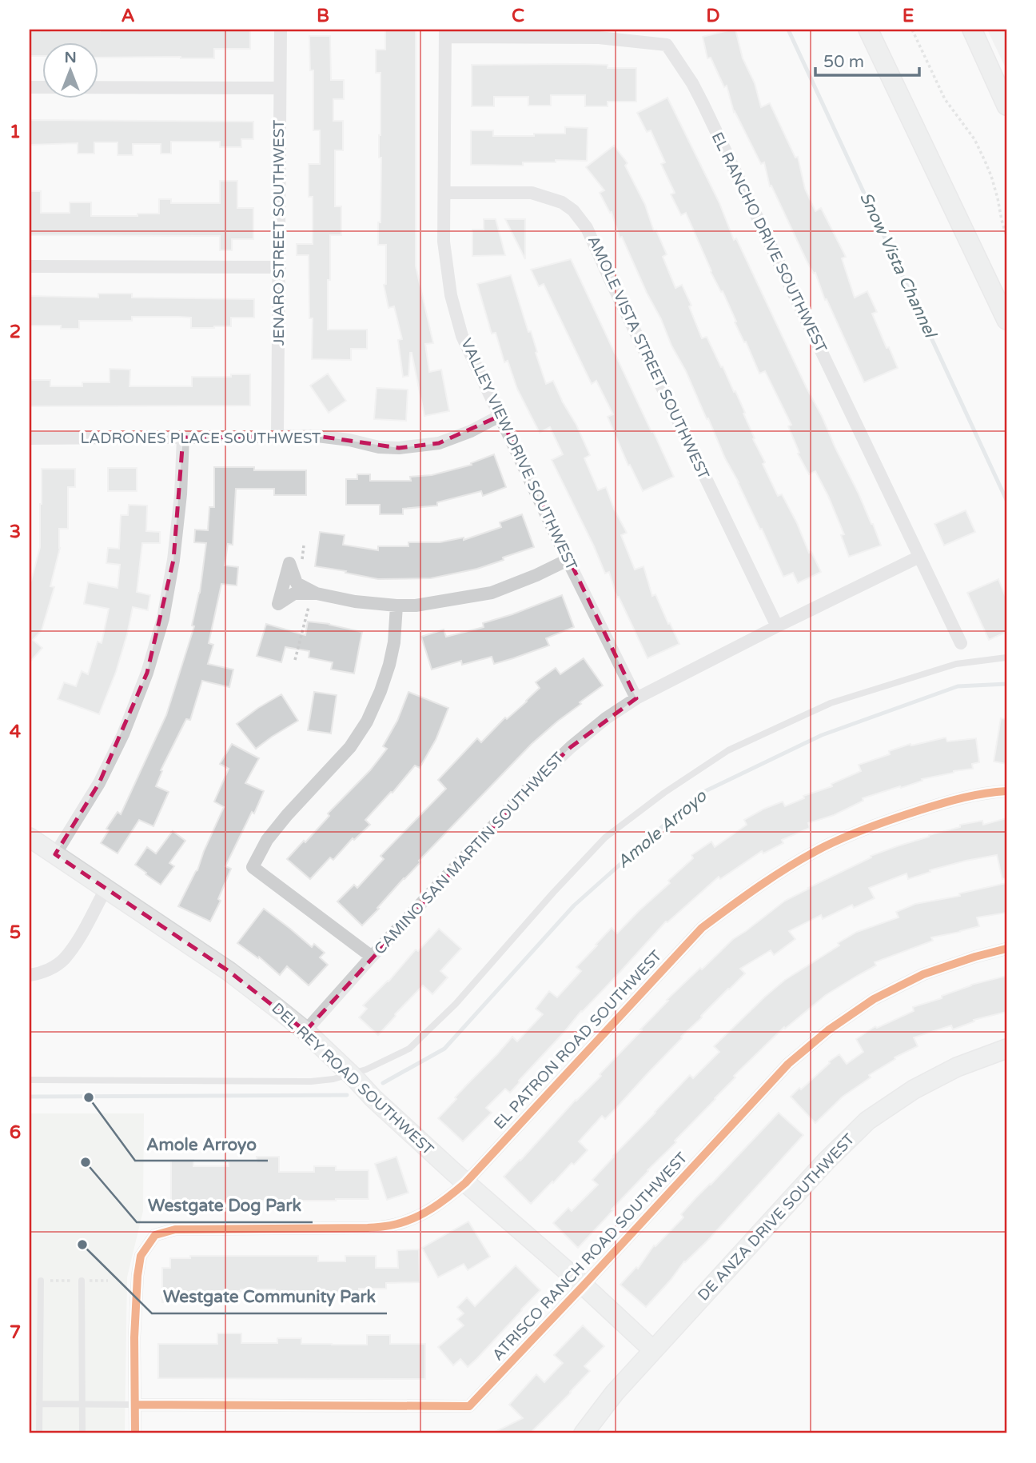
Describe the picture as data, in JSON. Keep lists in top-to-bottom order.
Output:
{
  "streets": {
    "street": [
      "JENARO STREET SOUTHWEST",
      "EL RANCHO DRIVE SOUTHWEST",
      "AMOLE VISTA STREET SOUTHWEST",
      "LADRONES PLACE SOUTHWEST",
      "VALLEY VIEW DRIVE SOUTHWEST",
      "CAMINO SAN MARTIN SOUTHWEST",
      "EL PATRON ROAD SOUTHWEST",
      "DEL REY ROAD SOUTHWEST",
      "DE ANZA DRIVE SOUTHWEST",
      "ATRISCO RANCH ROAD SOUTHWEST"
    ]
  },
  "crossings": [
    ["JENARO STREET SOUTHWEST", "LADRONES PLACE SOUTHWEST"],
    ["EL RANCHO DRIVE SOUTHWEST", "VALLEY VIEW DRIVE SOUTHWEST"],
    ["EL RANCHO DRIVE SOUTHWEST", "CAMINO SAN MARTIN SOUTHWEST"],
    ["AMOLE VISTA STREET SOUTHWEST", "VALLEY VIEW DRIVE SOUTHWEST"],
    ["AMOLE VISTA STREET SOUTHWEST", "CAMINO SAN MARTIN SOUTHWEST"],
    ["LADRONES PLACE SOUTHWEST", "VALLEY VIEW DRIVE SOUTHWEST"],
    ["VALLEY VIEW DRIVE SOUTHWEST", "CAMINO SAN MARTIN SOUTHWEST"],
    ["CAMINO SAN MARTIN SOUTHWEST", "DEL REY ROAD SOUTHWEST"],
    ["EL PATRON ROAD SOUTHWEST", "DEL REY ROAD SOUTHWEST"],
    ["EL PATRON ROAD SOUTHWEST", "ATRISCO RANCH ROAD SOUTHWEST"],
    ["DEL REY ROAD SOUTHWEST", "DE ANZA DRIVE SOUTHWEST"],
    ["DEL REY ROAD SOUTHWEST", "ATRISCO RANCH ROAD SOUTHWEST"]
  ],
  "water": ["Snow Vista Channel", "Amole Arroyo"],
  "places": ["Amole Arroyo", "Westgate Dog Park", "Westgate Community Park"],
  "scale_bar": "50 m",
  "north": "top",
  "grid": {
    "columns": [
      "A",
      "B",
      "C",
      "D",
      "E"
    ],
    "rows": [
      "1",
      "2",
      "3",
      "4",
      "5",
      "6",
      "7"
    ]
  }
}
